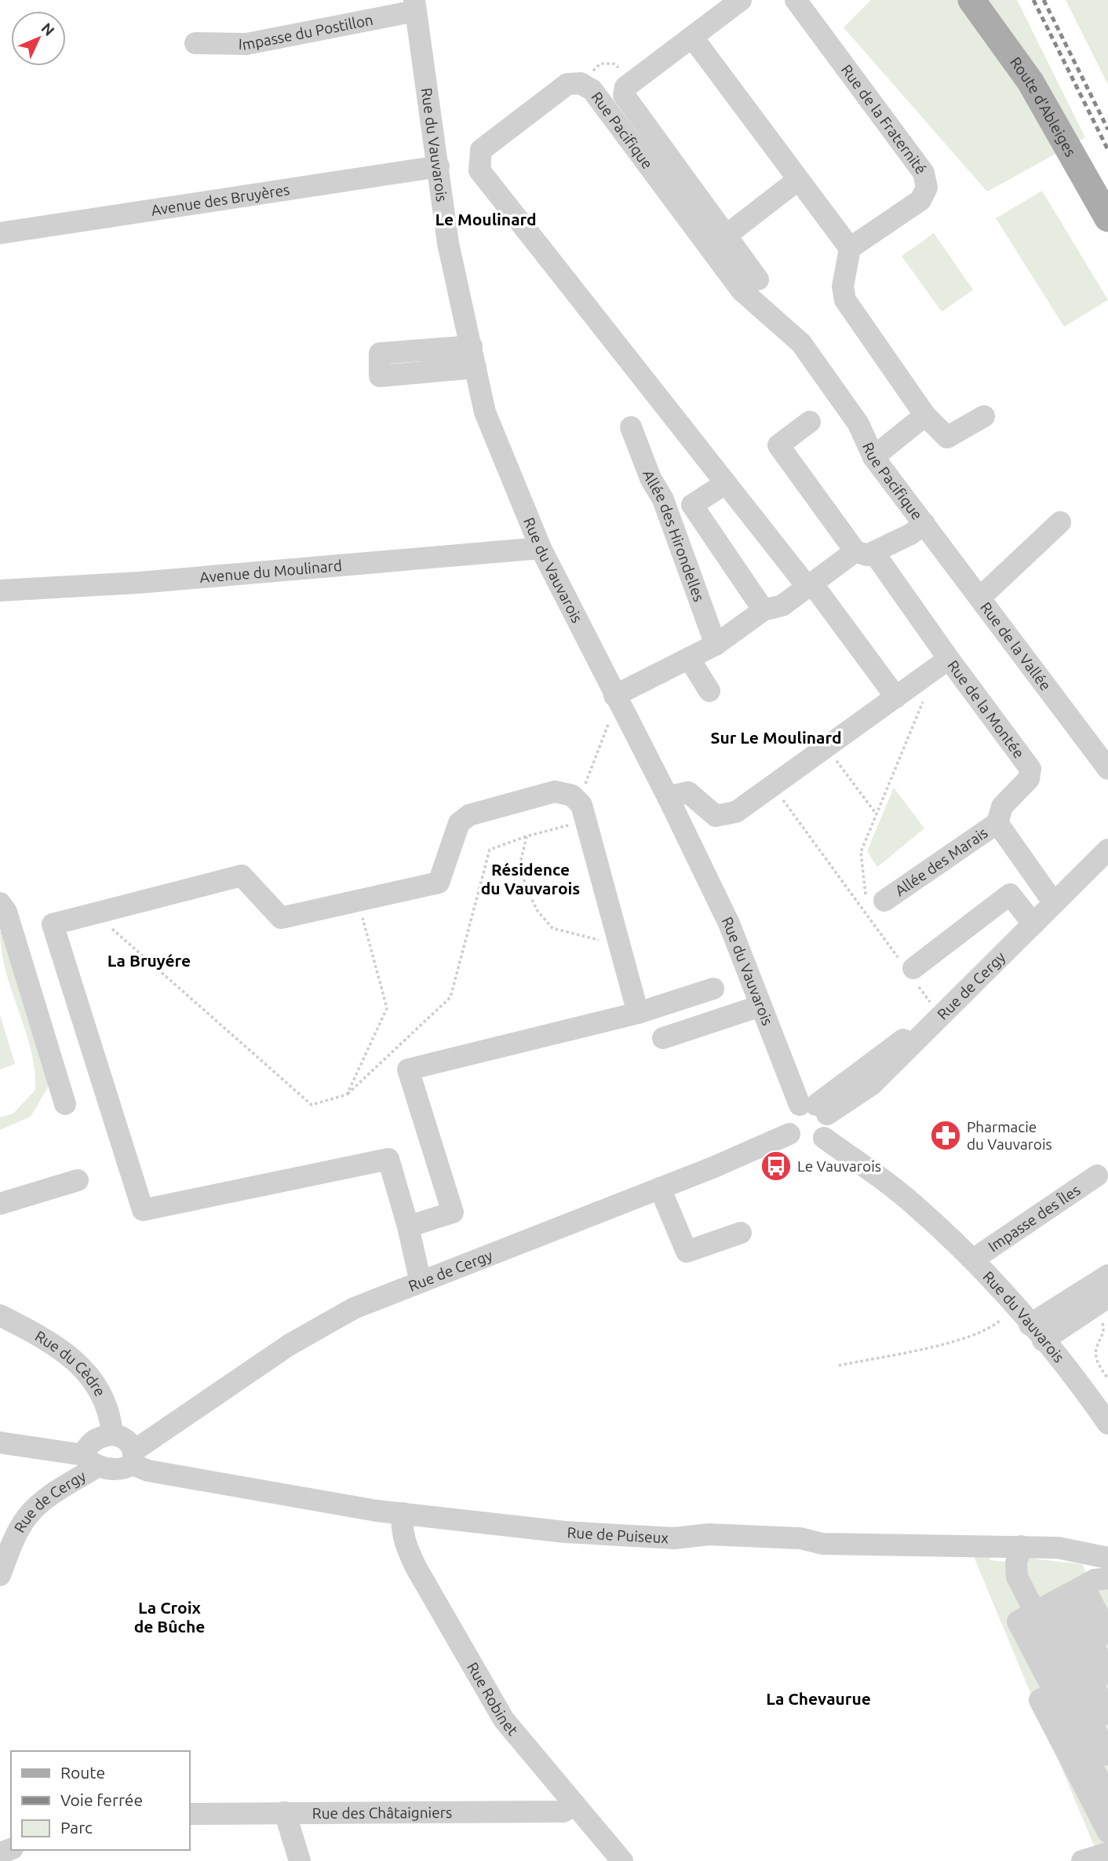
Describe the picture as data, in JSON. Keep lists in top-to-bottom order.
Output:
{
  "streets": {
    "main road": ["Route d'Ableiges"],
    "street": [
      "Impasse du Postillon",
      "Rue de la Fraternité",
      "Rue Pacifique",
      "Rue du Vauvarois",
      "Avenue des Bruyères",
      "Allée des Hirondelles",
      "Avenue du Moulinard",
      "Rue de la Vallée",
      "Rue de la Montée",
      "Allée des Marais",
      "Rue de Cergy",
      "Impasse des Îles",
      "Rue du Cèdre",
      "Rue de Puiseux",
      "Rue Robinet",
      "Rue des Châtaigniers"
    ]
  },
  "crossings": [
    ["Impasse du Postillon", "Rue du Vauvarois"],
    ["Rue Pacifique", "Rue du Vauvarois"],
    ["Rue Pacifique", "Allée des Hirondelles"],
    ["Rue Pacifique", "Rue de la Vallée"],
    ["Rue du Vauvarois", "Avenue des Bruyères"],
    ["Rue du Vauvarois", "Avenue du Moulinard"],
    ["Rue du Vauvarois", "Rue de la Montée"],
    ["Rue du Vauvarois", "Rue de Cergy"],
    ["Rue du Vauvarois", "Impasse des Îles"],
    ["Rue de la Montée", "Allée des Marais"],
    ["Rue de Cergy", "Rue du Cèdre"],
    ["Rue de Cergy", "Rue de Puiseux"],
    ["Rue du Cèdre", "Rue de Puiseux"],
    ["Rue de Puiseux", "Rue Robinet"],
    ["Rue Robinet", "Rue des Châtaigniers"]
  ],
  "districts": [
    "Le Moulinard",
    "Sur Le Moulinard",
    "Résidence du Vauvarois",
    "La Bruyére",
    "La Croix de Bûche",
    "La Chevaurue"
  ],
  "places": {
    "pharmacy": ["Pharmacie du Vauvarois"],
    "bus stop": ["Le Vauvarois"]
  },
  "legend": ["Route", "Voie ferrée", "Parc"],
  "north": "top right"
}
